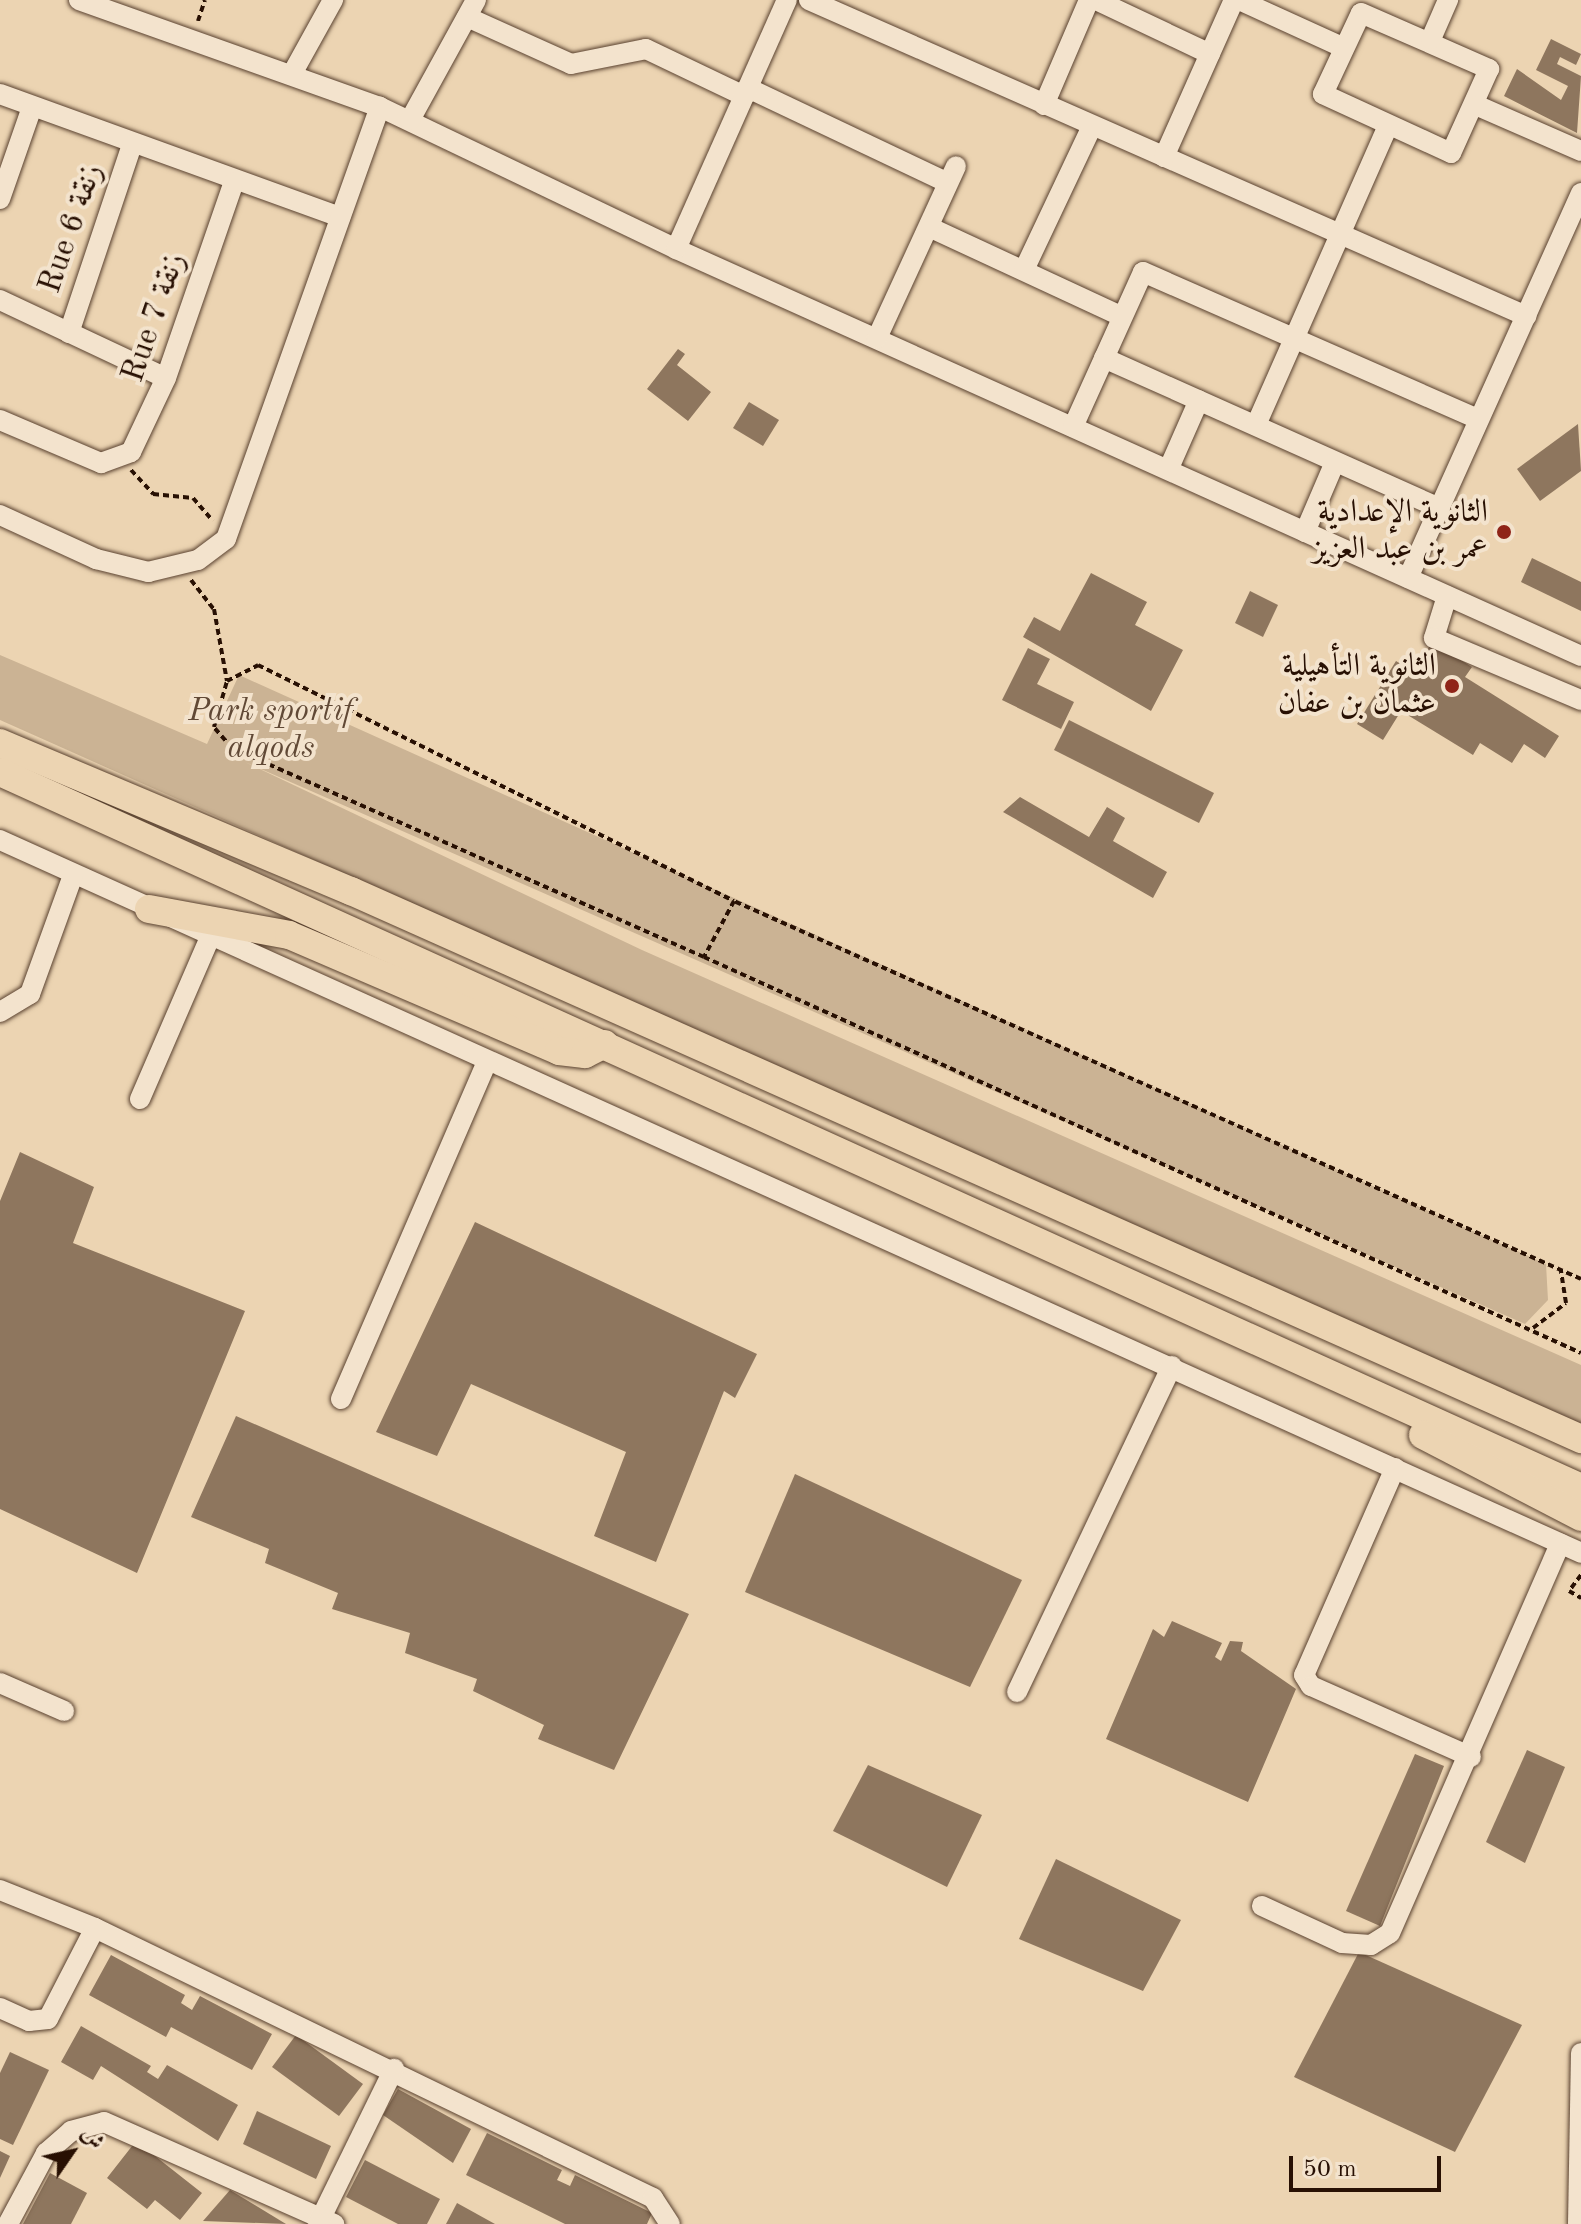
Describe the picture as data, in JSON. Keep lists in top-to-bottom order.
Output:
{
  "streets": {
    "street": ["Rue 6 زنقة", "Rue 7 زنقة"]
  },
  "parks": ["Park sportif alqods"],
  "places": ["الثانوية الإعدادية عمر بن عبد العزيز", "الثانوية التأهيلية عثمان بن عفان"],
  "scale_bar": "50 m",
  "north": "top right"
}
